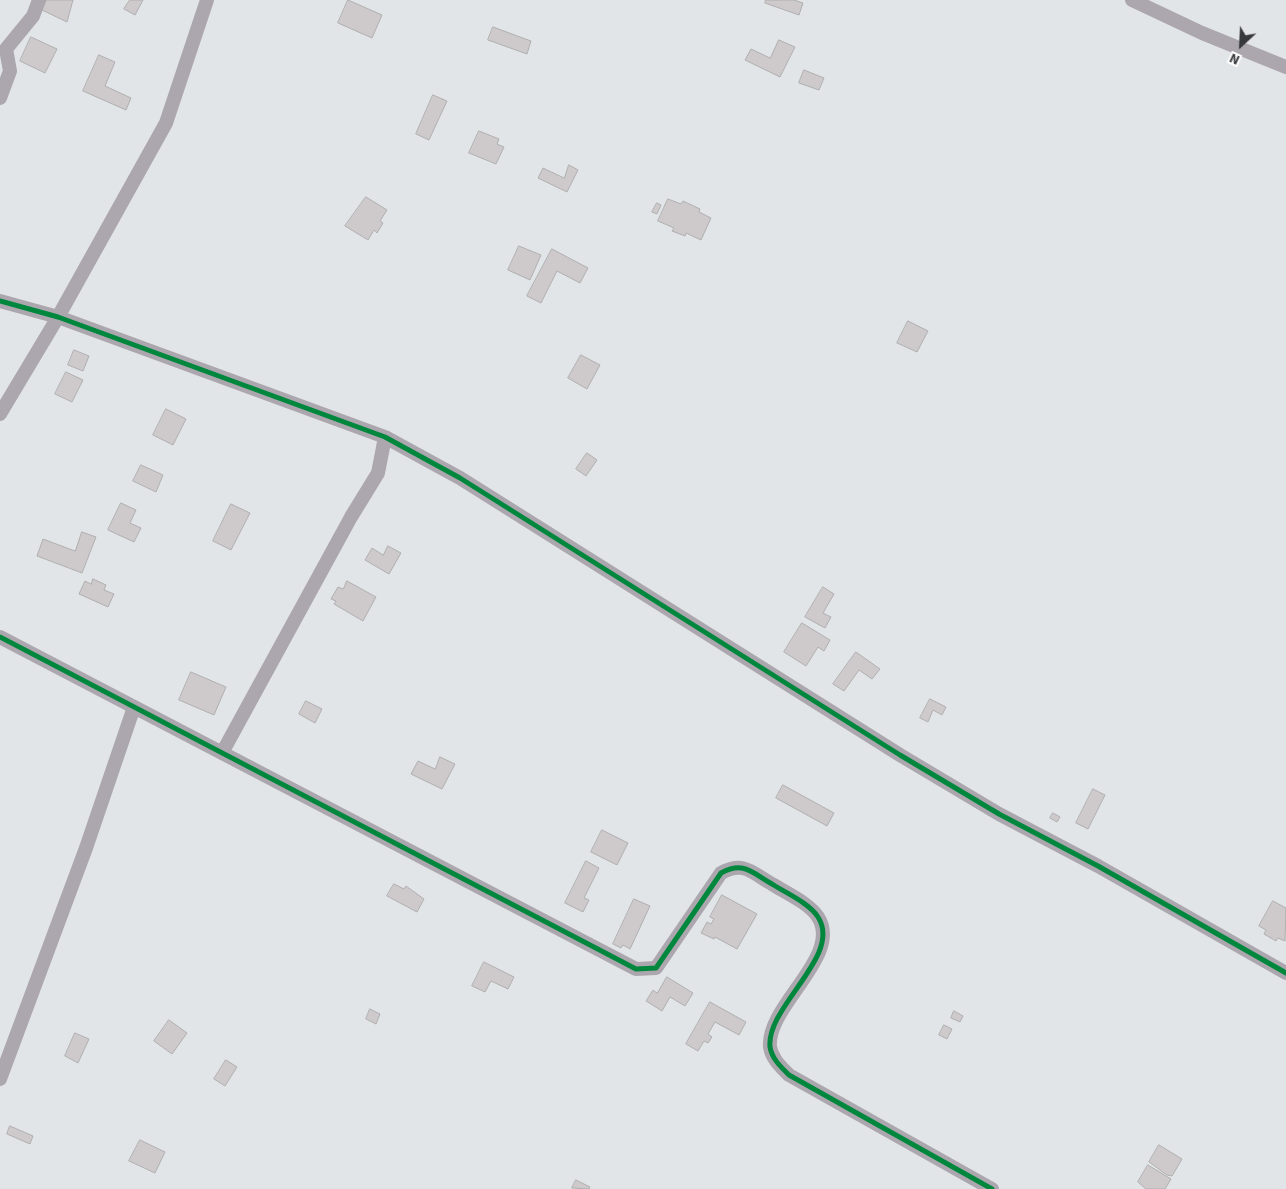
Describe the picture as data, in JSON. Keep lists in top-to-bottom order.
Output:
{
  "north": "bottom left"
}
